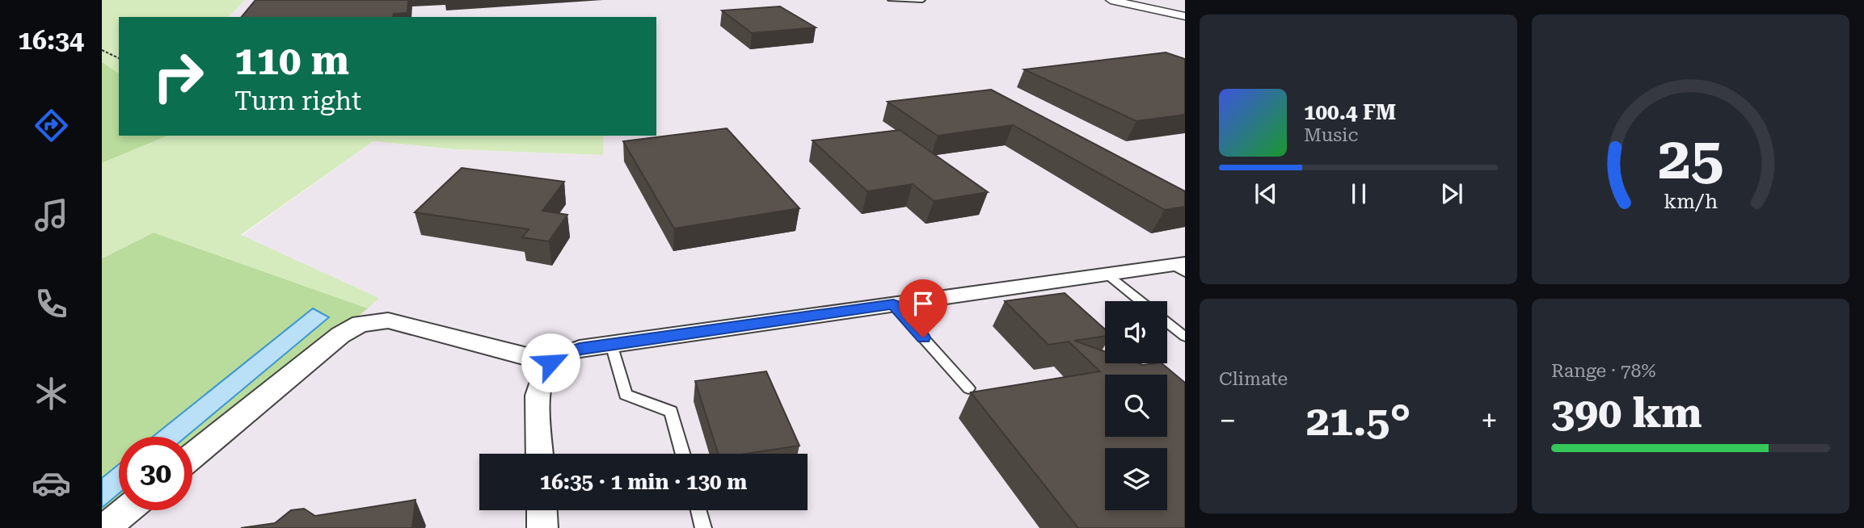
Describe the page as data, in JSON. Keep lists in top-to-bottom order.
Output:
{
  "page": {
    "tabs": "16:34",
    "turn": ["110 m", "Turn right"],
    "song": ["100.4 FM", "Music"],
    "tile": [
      "Climate",
      ["Range · 78%", "390 km"]
    ],
    "heat": ["−", "21.5°", "+"],
    "limit": "30",
    "trip": "16:35 · 1 min · 130 m",
    "gauge": ["25", "km/h"]
  }
}
